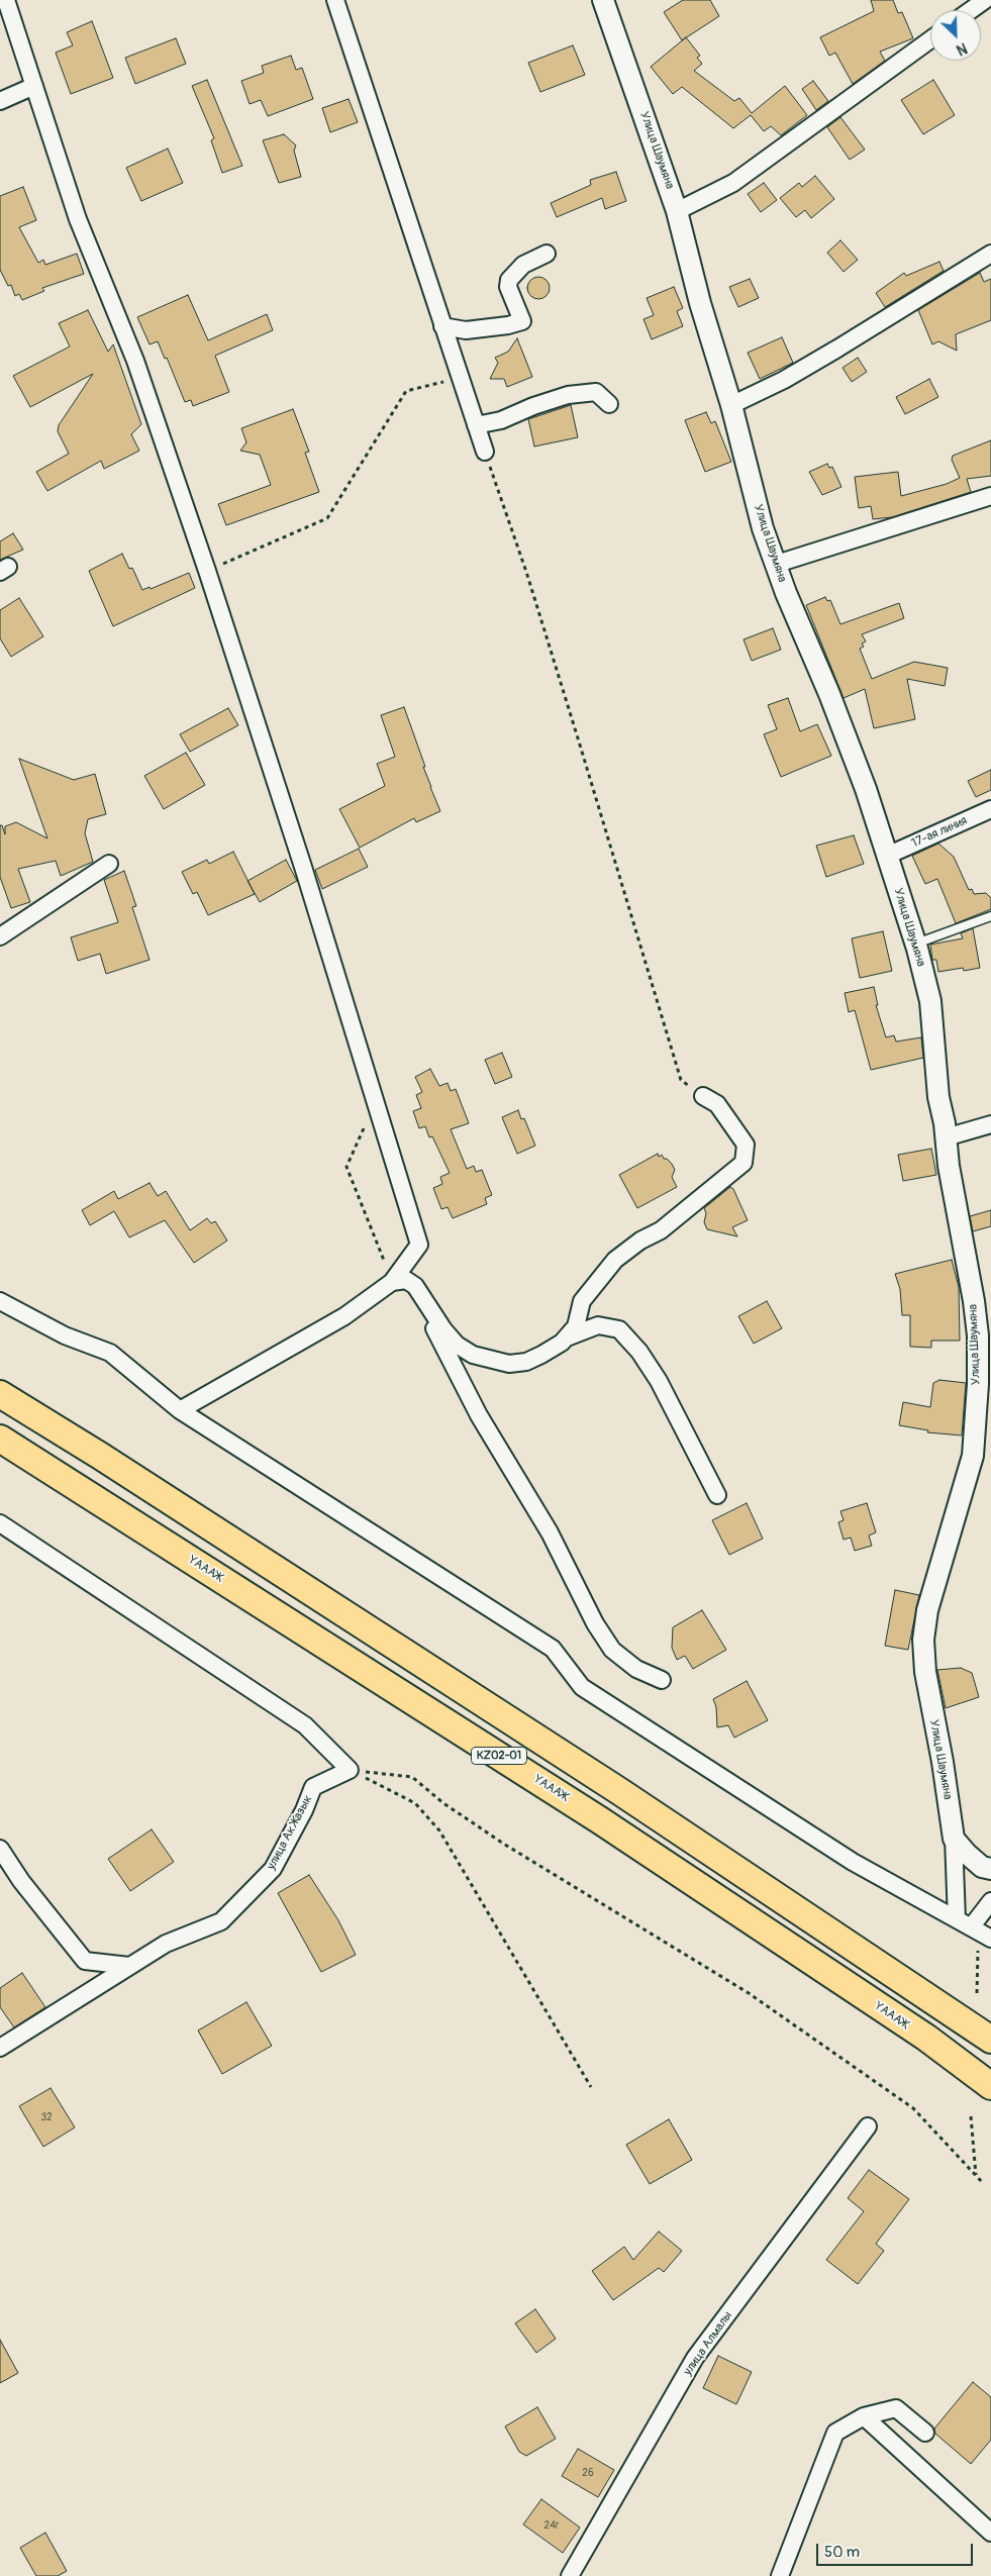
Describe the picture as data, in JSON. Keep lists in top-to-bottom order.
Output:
{
  "streets": {
    "highway": ["ҮАААЖ", "KZ02-01"],
    "street": [
      "Улица Шаумяна",
      "17-ая линия",
      "улица Ак Жазык",
      "улица Алмалы"
    ]
  },
  "crossings": [
    ["Улица Шаумяна", "17-ая линия"]
  ],
  "house_numbers": ["32", "26", "24г"],
  "scale_bar": "50 m",
  "north": "bottom right"
}
